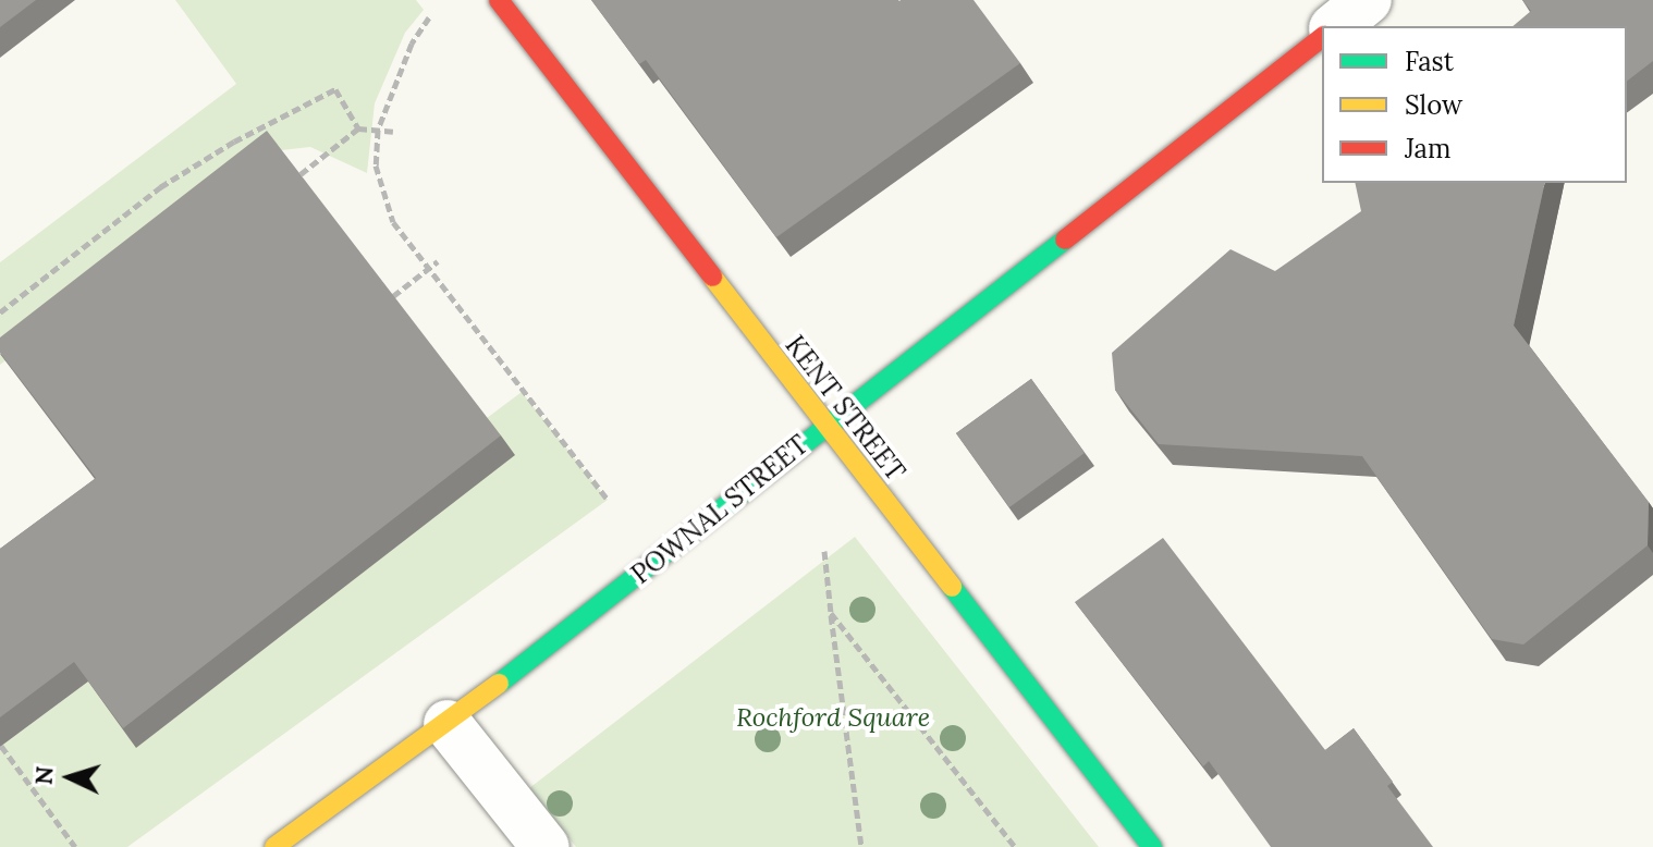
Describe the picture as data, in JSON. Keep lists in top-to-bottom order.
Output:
{
  "streets": {
    "street": ["KENT STREET", "POWNAL STREET"]
  },
  "crossings": [
    ["KENT STREET", "POWNAL STREET"]
  ],
  "parks": ["Rochford Square"],
  "legend": ["Fast", "Slow", "Jam"],
  "north": "left"
}
